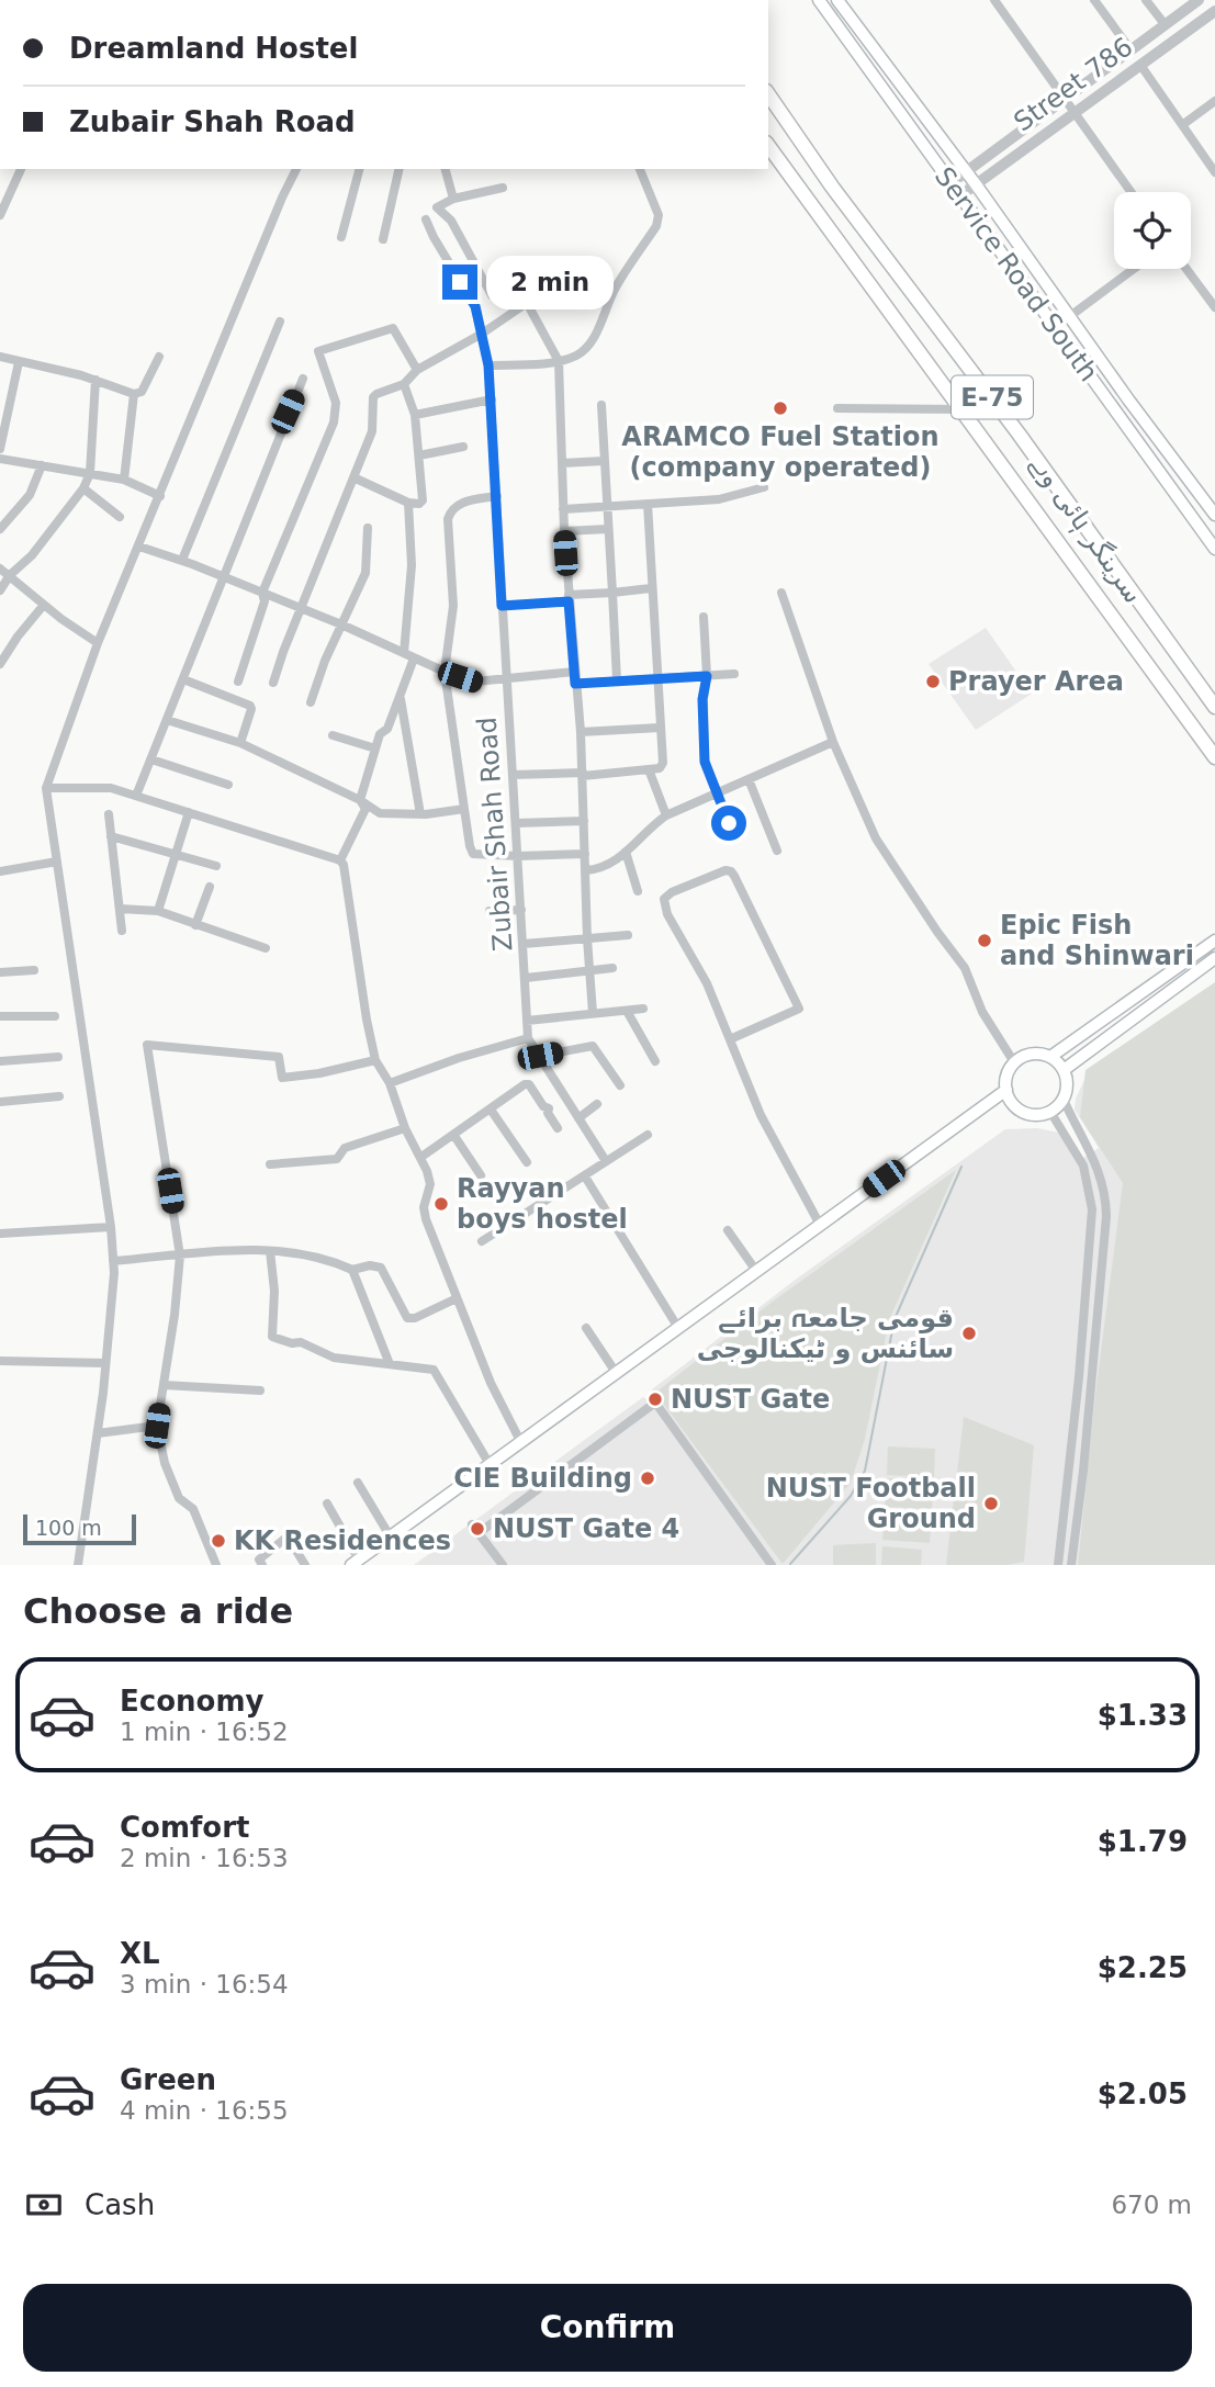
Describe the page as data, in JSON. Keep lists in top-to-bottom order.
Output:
{
  "streets": {
    "highway": ["E-75", "سرینگر ہائی وے"],
    "main road": ["Service Road South"],
    "street": ["Street 786", "Zubair Shah Road"]
  },
  "crossings": [
    ["Street 786", "Service Road South"]
  ],
  "places": [
    "ARAMCO Fuel Station (company operated)",
    "Prayer Area",
    "Epic Fish and Shinwari",
    "Rayyan boys hostel",
    "قومی جامعہ برائے سائنس و ٹیکنالوجی",
    "NUST Gate",
    "CIE Building",
    "NUST Football Ground",
    "NUST Gate 4",
    "KK Residences"
  ],
  "scale_bar": "100 m",
  "page": {
    "banner": ["Dreamland Hostel", "Zubair Shah Road"],
    "bubble": "2 min",
    "scale": "100 m",
    "heading": "Choose a ride",
    "list": [
      {
        "name": "Economy",
        "note": "1 min · 16:52",
        "value": "$1.33"
      },
      {
        "name": "Comfort",
        "note": "2 min · 16:53",
        "value": "$1.79"
      },
      {
        "name": "XL",
        "note": "3 min · 16:54",
        "value": "$2.25"
      },
      {
        "name": "Green",
        "note": "4 min · 16:55",
        "value": "$2.05"
      }
    ],
    "pay": ["Cash", "670 m"],
    "buttons": "Confirm"
  }
}
